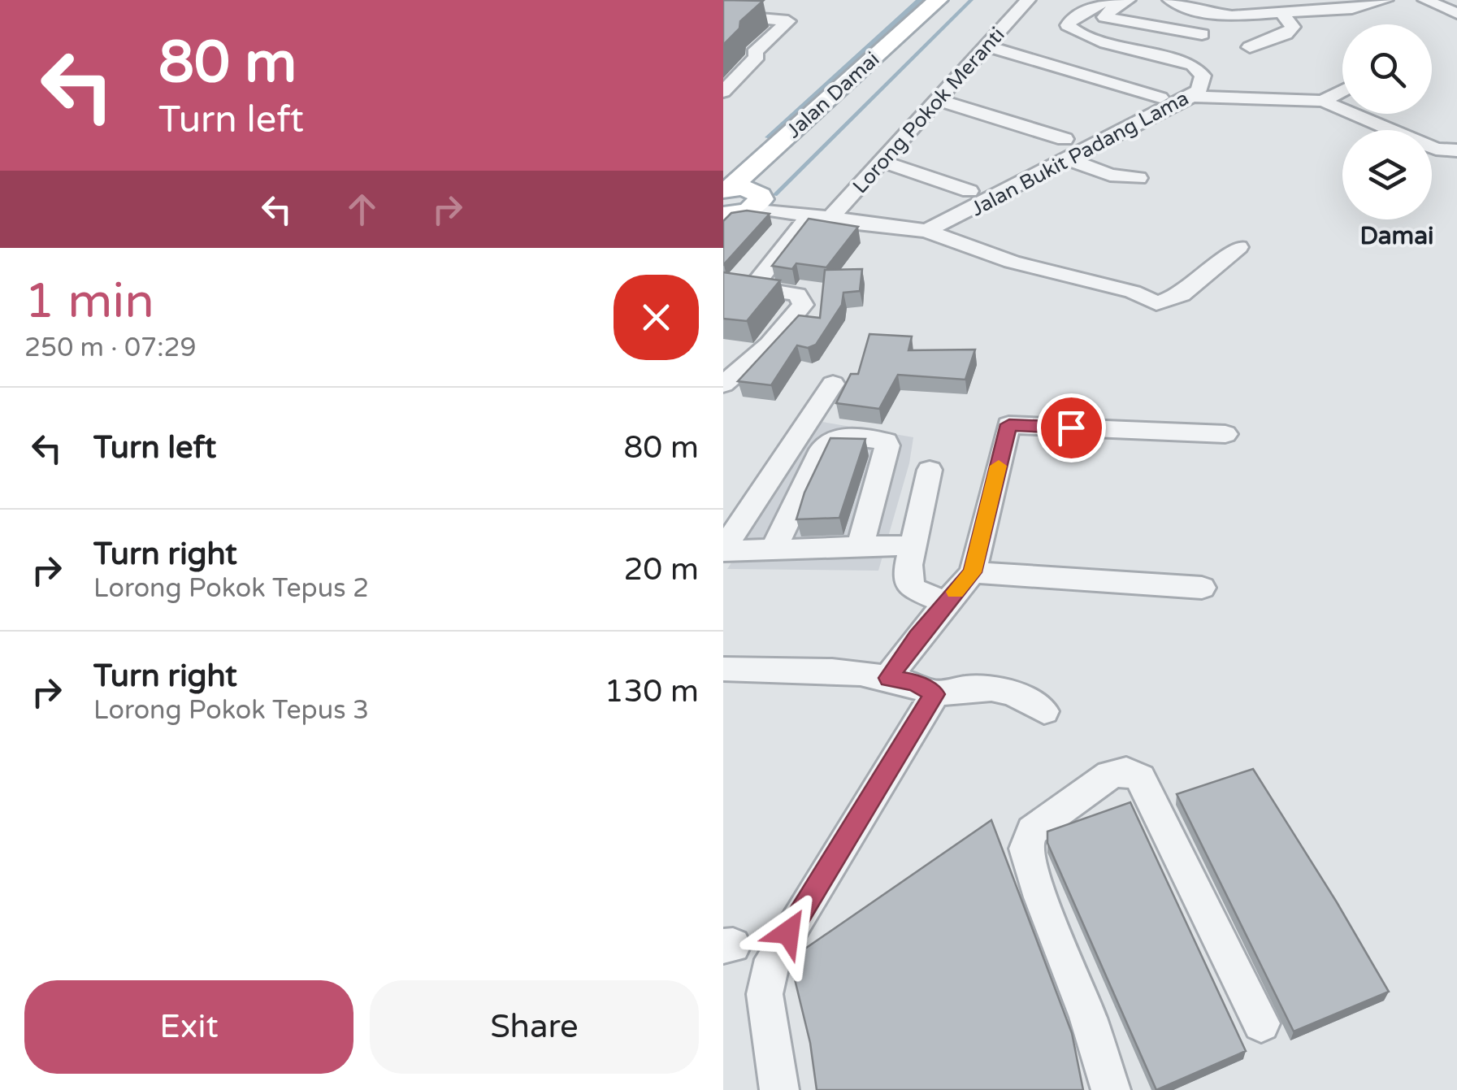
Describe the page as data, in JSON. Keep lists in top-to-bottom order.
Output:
{
  "streets": {
    "main road": ["Jalan Damai"],
    "street": ["Lorong Pokok Meranti", "Jalan Bukit Padang Lama"]
  },
  "districts": ["Damai"],
  "page": {
    "turn": ["80 m", "Turn left"],
    "heading": ["1 min", "250 m · 07:29"],
    "list": [
      {
        "name": "Turn left",
        "value": "80 m"
      },
      {
        "name": "Turn right",
        "note": "Lorong Pokok Tepus 2",
        "value": "20 m"
      },
      {
        "name": "Turn right",
        "note": "Lorong Pokok Tepus 3",
        "value": "130 m"
      }
    ],
    "buttons": ["Exit", "Share"]
  }
}
